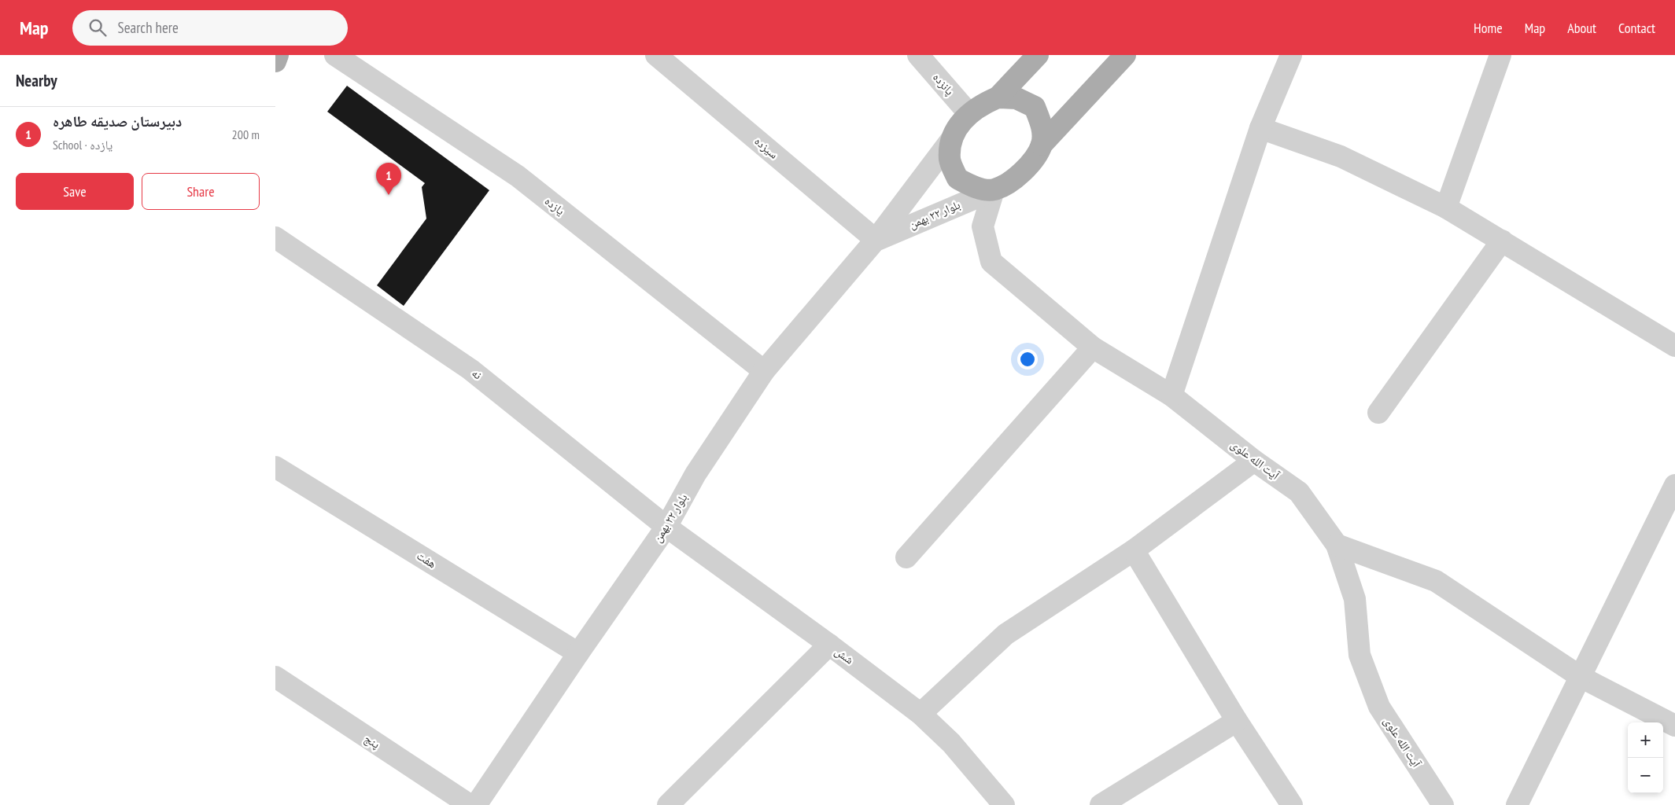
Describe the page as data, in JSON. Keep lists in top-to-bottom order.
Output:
{
  "streets": {
    "street": [
      "پانزده",
      "سیزده",
      "یازده",
      "بلوار ۲۲ بهمن",
      "نه",
      "آیت الله علوی",
      "هفت",
      "شش",
      "پنج"
    ]
  },
  "crossings": [
    ["پانزده", "بلوار ۲۲ بهمن"],
    ["پانزده", "آیت الله علوی"],
    ["سیزده", "بلوار ۲۲ بهمن"],
    ["یازده", "بلوار ۲۲ بهمن"],
    ["بلوار ۲۲ بهمن", "نه"],
    ["بلوار ۲۲ بهمن", "آیت الله علوی"],
    ["بلوار ۲۲ بهمن", "هفت"],
    ["بلوار ۲۲ بهمن", "شش"],
    ["نه", "شش"]
  ],
  "page": {
    "header": "Map",
    "search": "Search here",
    "nav": [
      "Home",
      "Map",
      "About",
      "Contact"
    ],
    "heading": "Nearby",
    "list": [
      {
        "mark": "1",
        "name": "دبیرستان صدیقه طاهره",
        "note": "School · یازده",
        "value": "200 m"
      }
    ],
    "buttons": ["Save", "Share"],
    "pins": "1",
    "map_buttons": ["+", "−"]
  }
}
